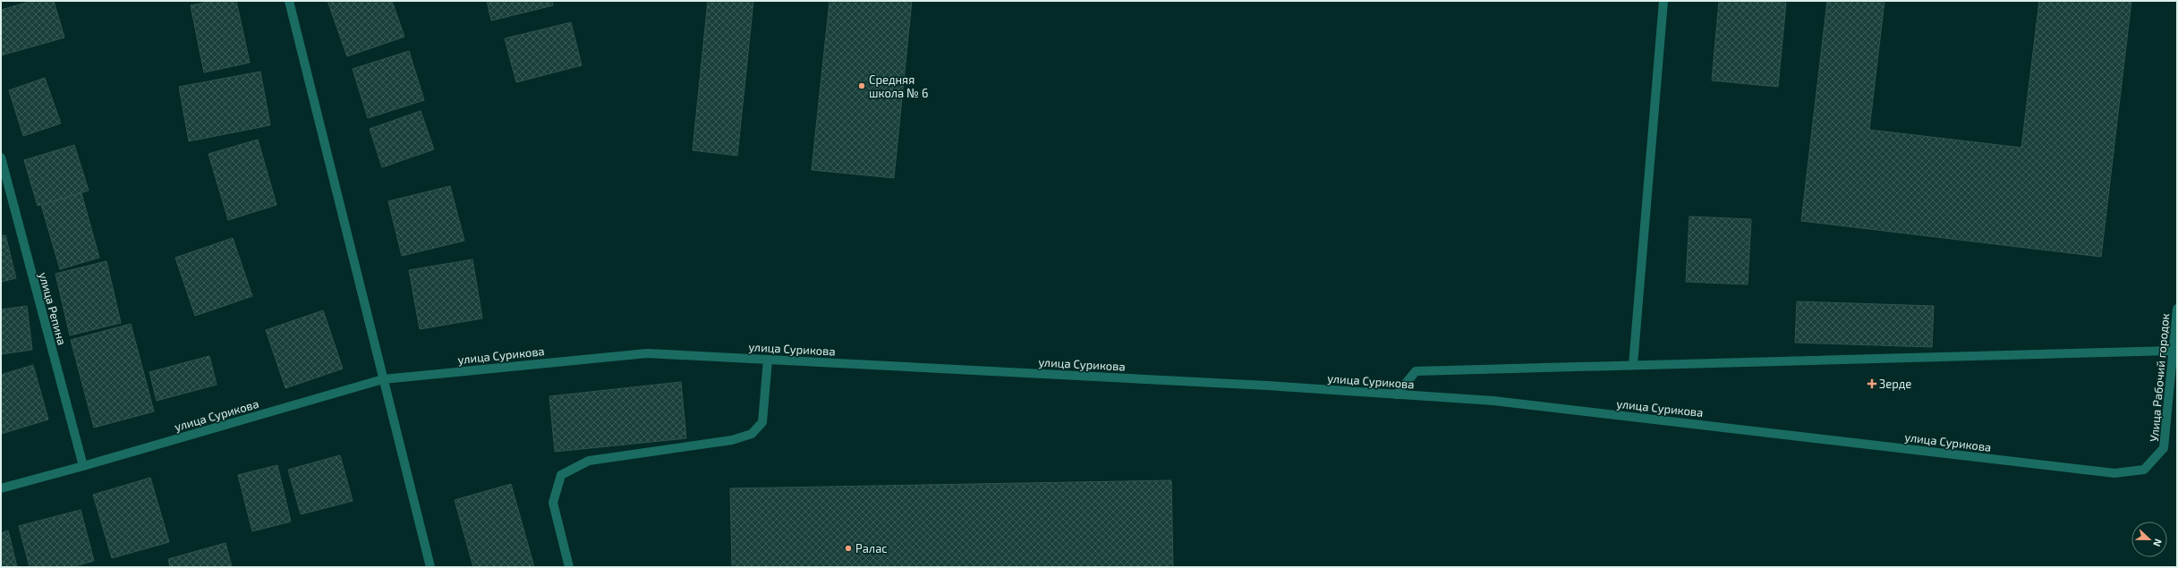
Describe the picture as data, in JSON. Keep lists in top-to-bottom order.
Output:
{
  "streets": {
    "street": ["улица Репина", "улица Сурикова", "Улица Рабочий городок"]
  },
  "crossings": [
    ["улица Репина", "улица Сурикова"],
    ["улица Сурикова", "Улица Рабочий городок"]
  ],
  "places": {
    "other": ["Средняя школа № 6", "Ралас"],
    "health": ["Зерде"]
  },
  "north": "right"
}
